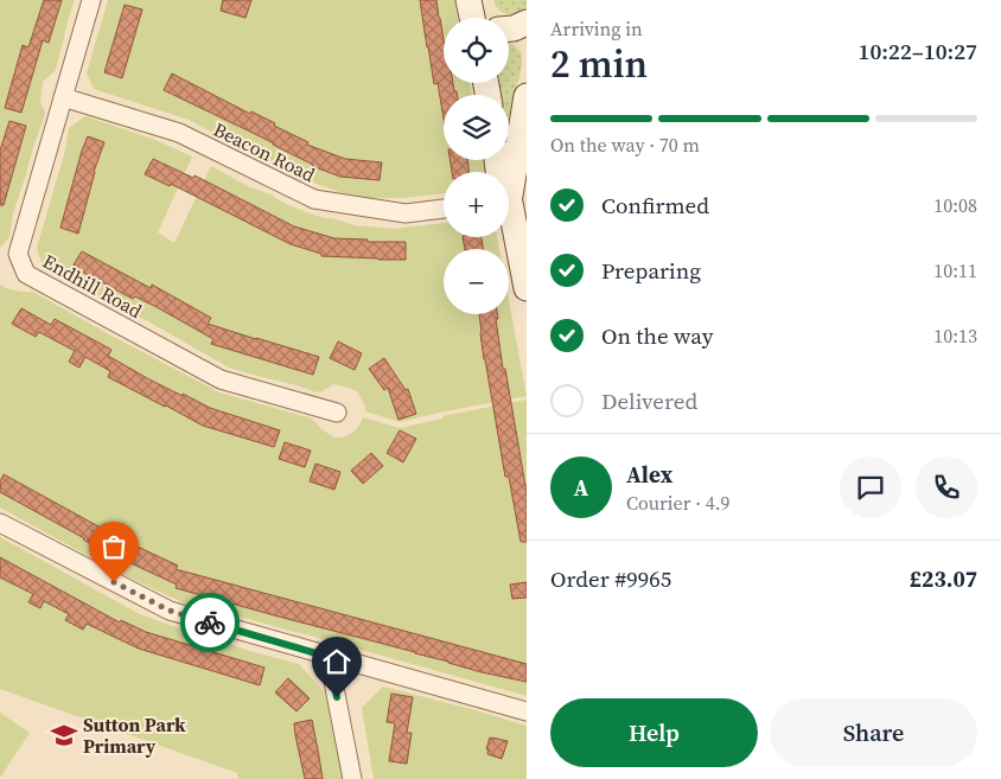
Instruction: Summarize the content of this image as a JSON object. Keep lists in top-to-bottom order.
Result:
{
  "streets": {
    "street": ["Beacon Road", "Endhill Road"]
  },
  "crossings": [
    ["Beacon Road", "Endhill Road"]
  ],
  "places": {
    "school or university": ["Sutton Park Primary"]
  },
  "page": {
    "heading": ["2 min", "Arriving in", "10:22–10:27"],
    "panel": [
      "Alex",
      "Courier · 4.9",
      "Order #9965",
      "£23.07"
    ],
    "map_buttons": ["+", "−"],
    "bar": "On the way · 70 m",
    "list": [
      ["Confirmed", "10:08"],
      ["Preparing", "10:11"],
      ["On the way", "10:13"],
      "Delivered"
    ],
    "round": "A",
    "buttons": ["Help", "Share"]
  }
}
